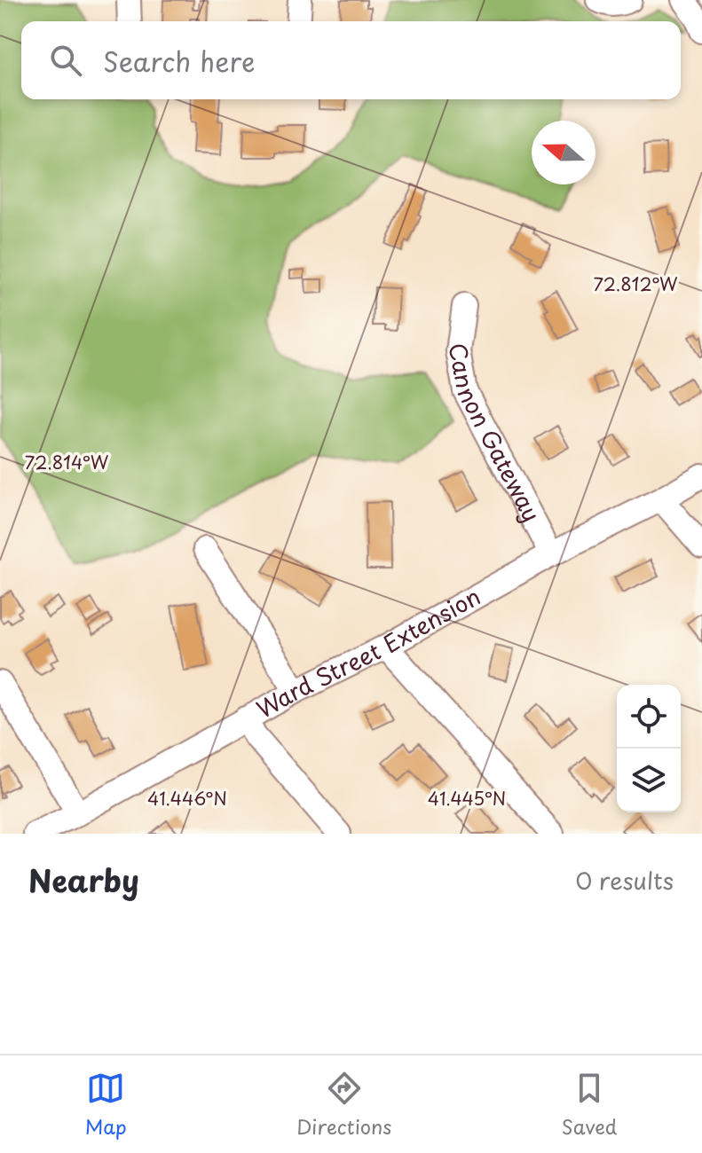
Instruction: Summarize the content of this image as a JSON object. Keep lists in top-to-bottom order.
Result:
{
  "streets": {
    "street": ["Cannon Gateway", "Ward Street Extension"]
  },
  "crossings": [
    ["Cannon Gateway", "Ward Street Extension"]
  ],
  "north": "left",
  "page": {
    "search": "Search here",
    "heading": ["Nearby", "0 results"],
    "nav": ["Map", "Directions", "Saved"]
  },
  "coordinates": [
    "72.812°W",
    "72.814°W",
    "41.446°N",
    "41.445°N"
  ]
}
